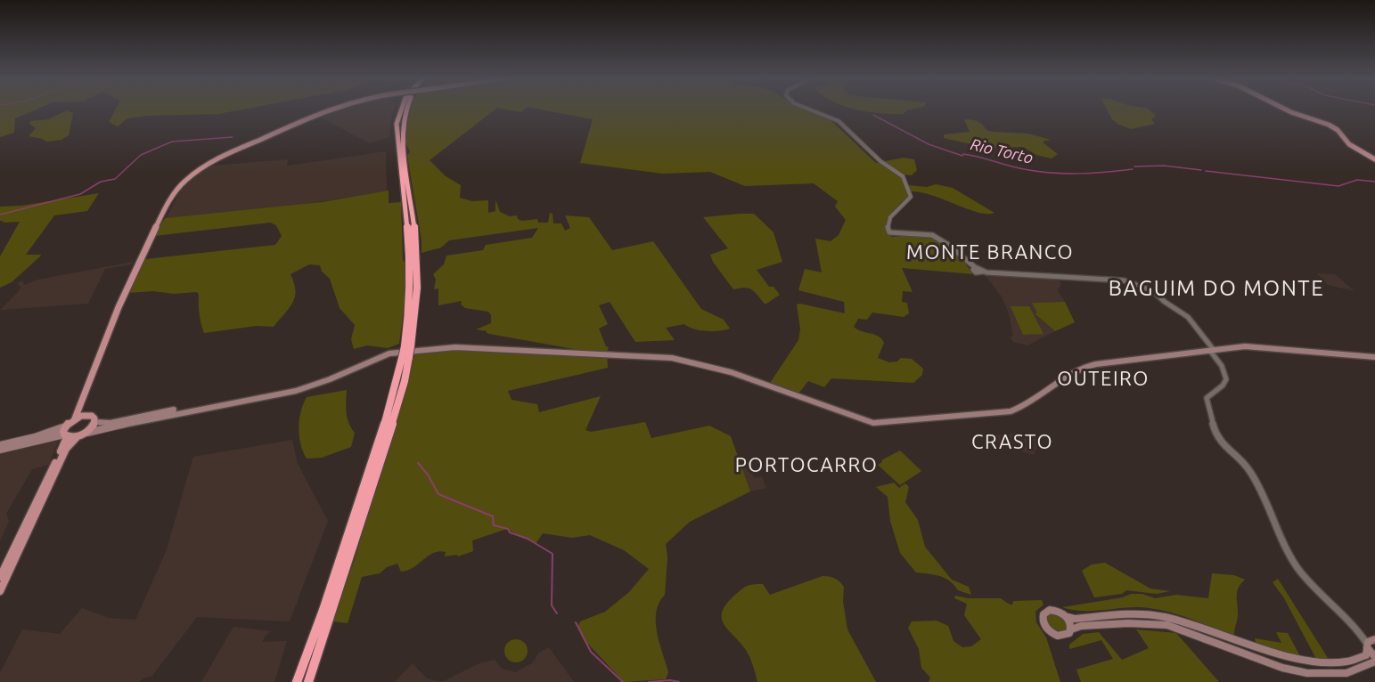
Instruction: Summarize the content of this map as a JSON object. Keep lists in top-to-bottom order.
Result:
{
  "districts": [
    "MONTE BRANCO",
    "BAGUIM DO MONTE",
    "OUTEIRO",
    "CRASTO",
    "PORTOCARRO"
  ],
  "water": ["Rio Torto"]
}
